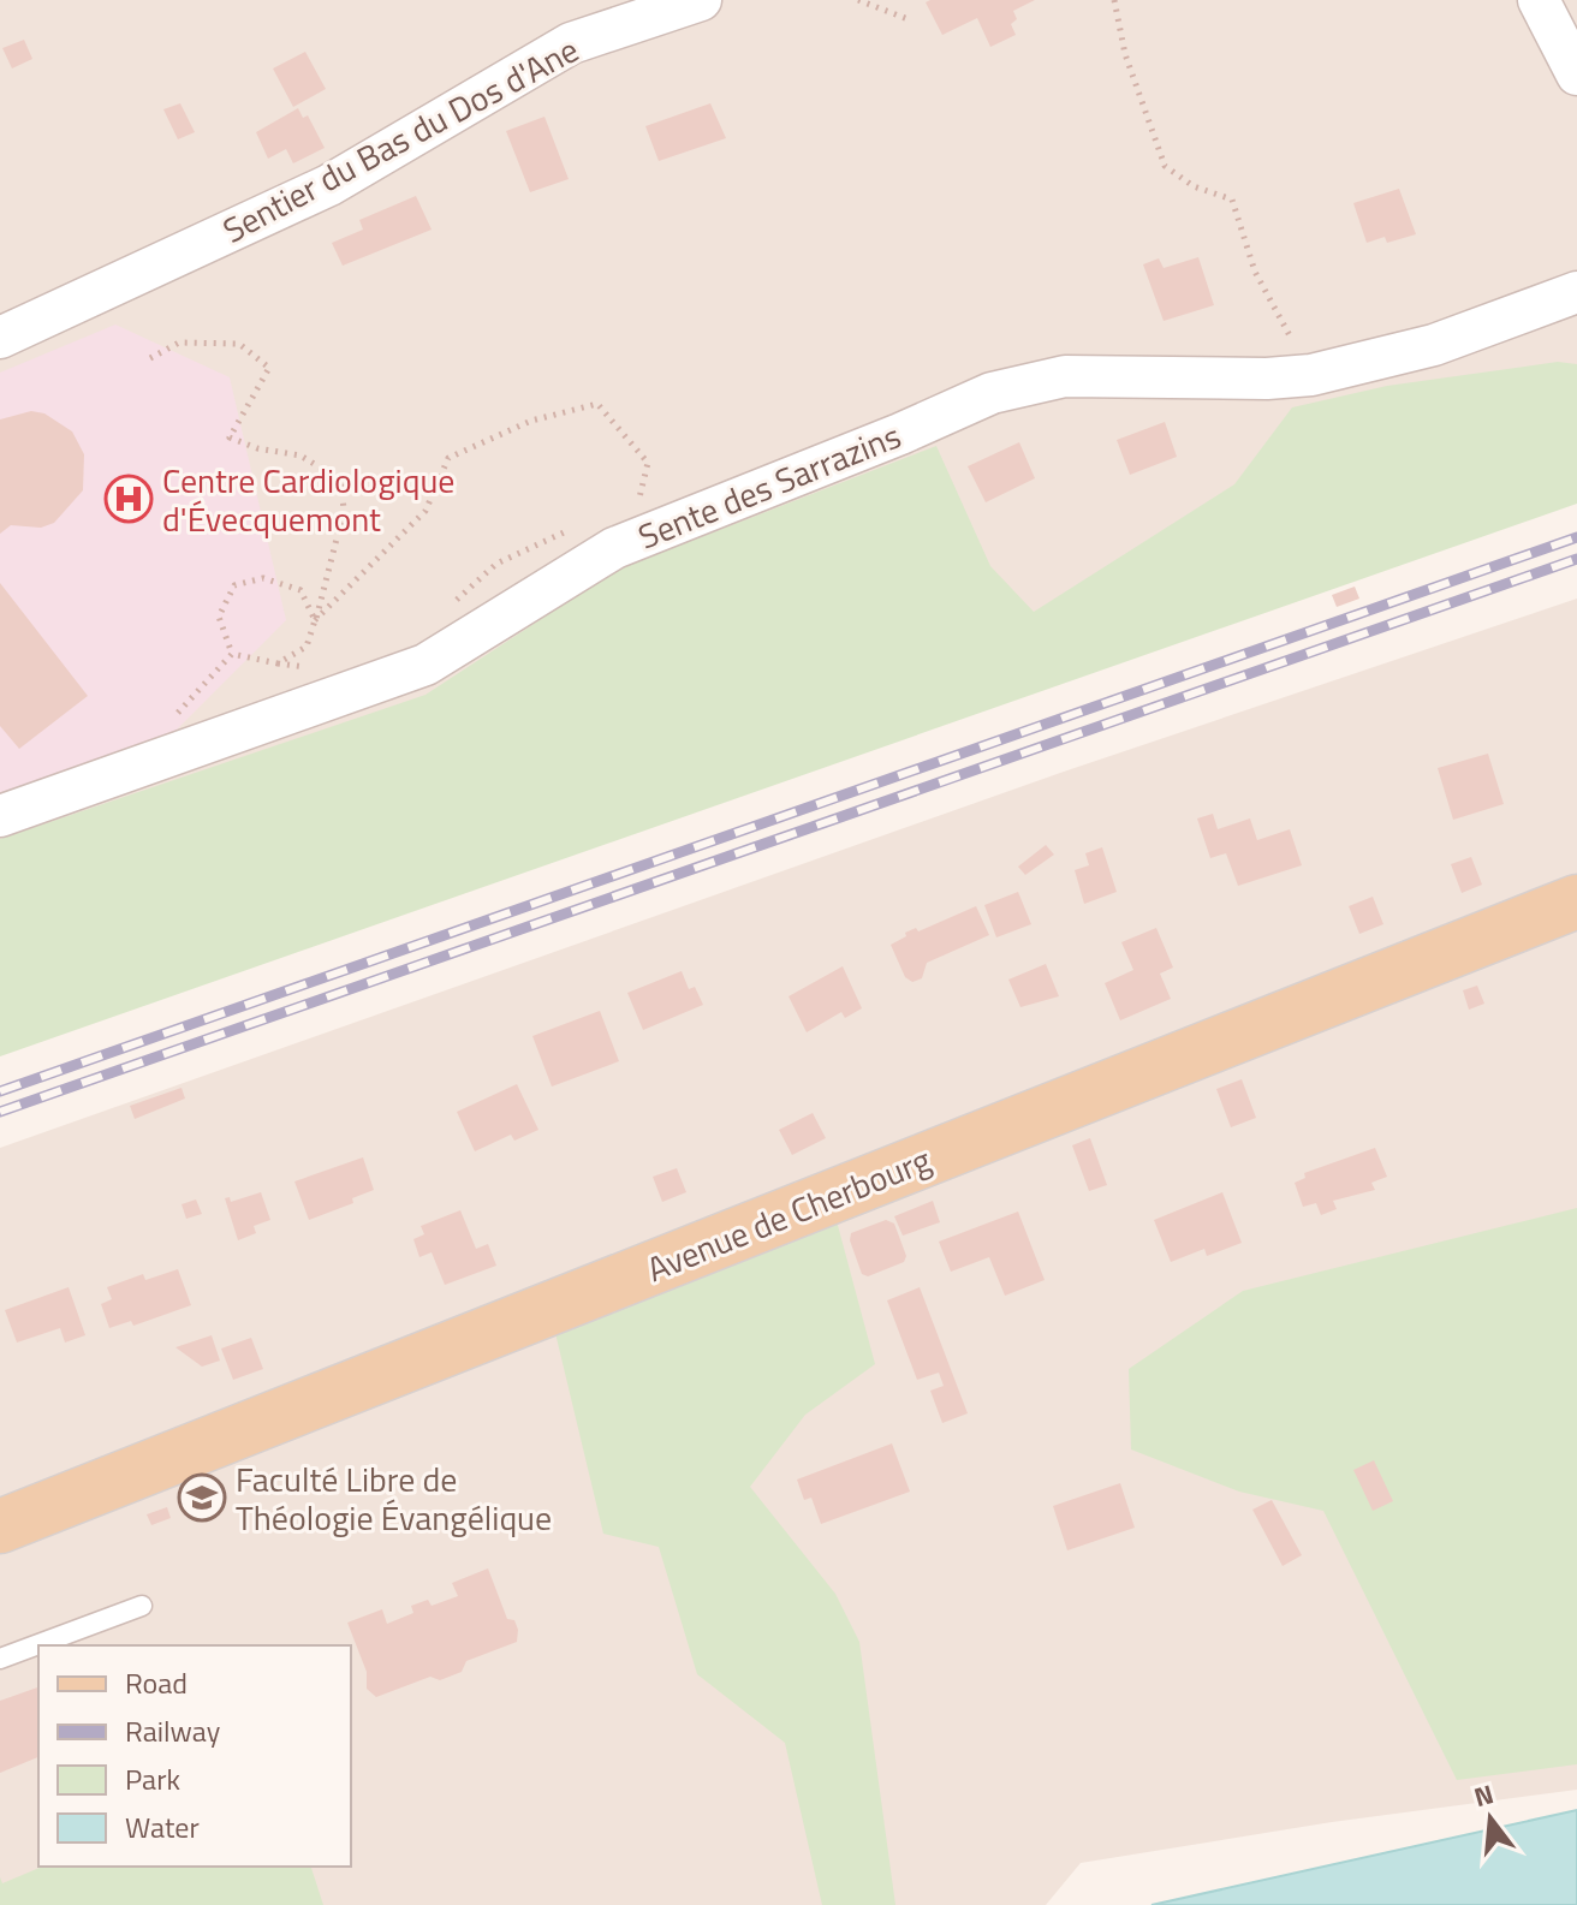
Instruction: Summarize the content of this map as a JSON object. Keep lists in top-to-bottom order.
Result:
{
  "streets": {
    "main road": ["Avenue de Cherbourg"],
    "street": ["Sentier du Bas du Dos d'Ane", "Sente des Sarrazins"]
  },
  "places": {
    "hospital": ["Centre Cardiologique d'Évecquemont"],
    "school or university": ["Faculté Libre de Théologie Évangélique"]
  },
  "legend": [
    "Road",
    "Railway",
    "Park",
    "Water"
  ],
  "north": "top"
}
